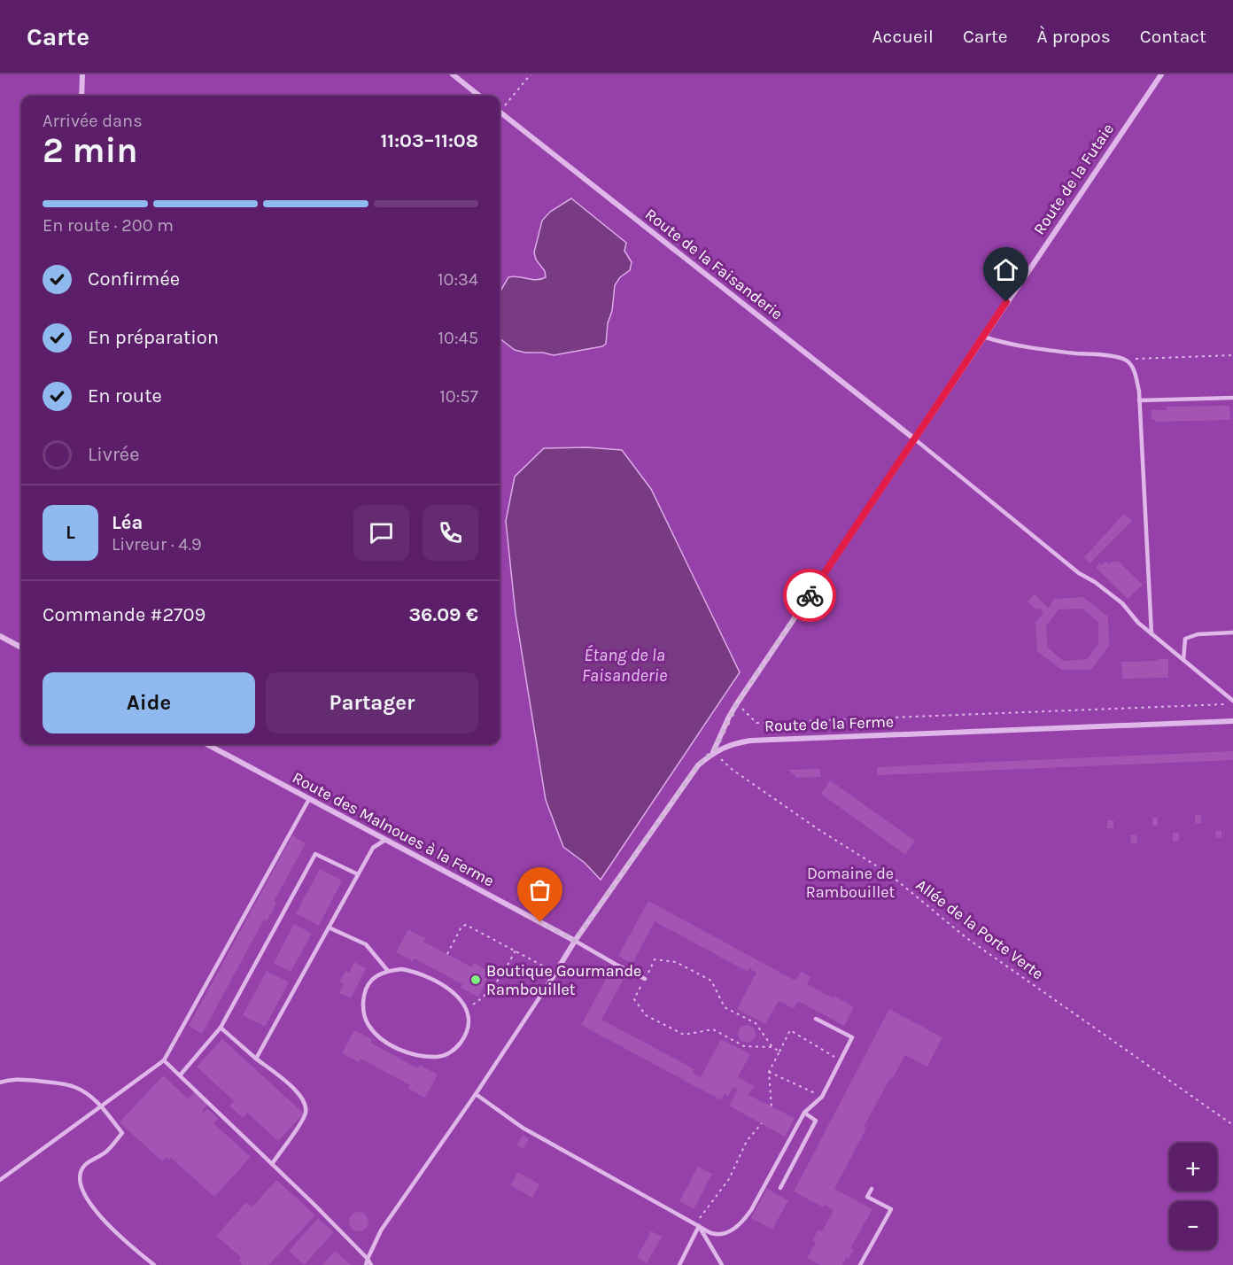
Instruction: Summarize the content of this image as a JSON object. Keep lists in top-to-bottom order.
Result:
{
  "streets": {
    "street": [
      "Route de la Futaie",
      "Route de la Faisanderie",
      "Route de la Ferme",
      "Route des Malnoues à la Ferme"
    ],
    "path": ["Allée de la Porte Verte"]
  },
  "crossings": [
    ["Route de la Futaie", "Route de la Faisanderie"],
    ["Route de la Futaie", "Route de la Ferme"],
    ["Route de la Futaie", "Allée de la Porte Verte"],
    ["Route de la Ferme", "Route des Malnoues à la Ferme"],
    ["Route de la Ferme", "Allée de la Porte Verte"]
  ],
  "water": ["Étang de la Faisanderie"],
  "parks": ["Domaine de Rambouillet"],
  "places": ["Boutique Gourmande Rambouillet"],
  "page": {
    "header": "Carte",
    "nav": [
      "Accueil",
      "Carte",
      "À propos",
      "Contact"
    ],
    "heading": ["2 min", "Arrivée dans", "11:03–11:08"],
    "panel": [
      "Léa",
      "Livreur · 4.9",
      "Commande #2709",
      "36.09 €"
    ],
    "bar": "En route · 200 m",
    "list": [
      ["Confirmée", "10:34"],
      ["En préparation", "10:45"],
      ["En route", "10:57"],
      "Livrée"
    ],
    "round": "L",
    "buttons": ["Aide", "Partager"],
    "map_buttons": ["+", "−"]
  }
}
